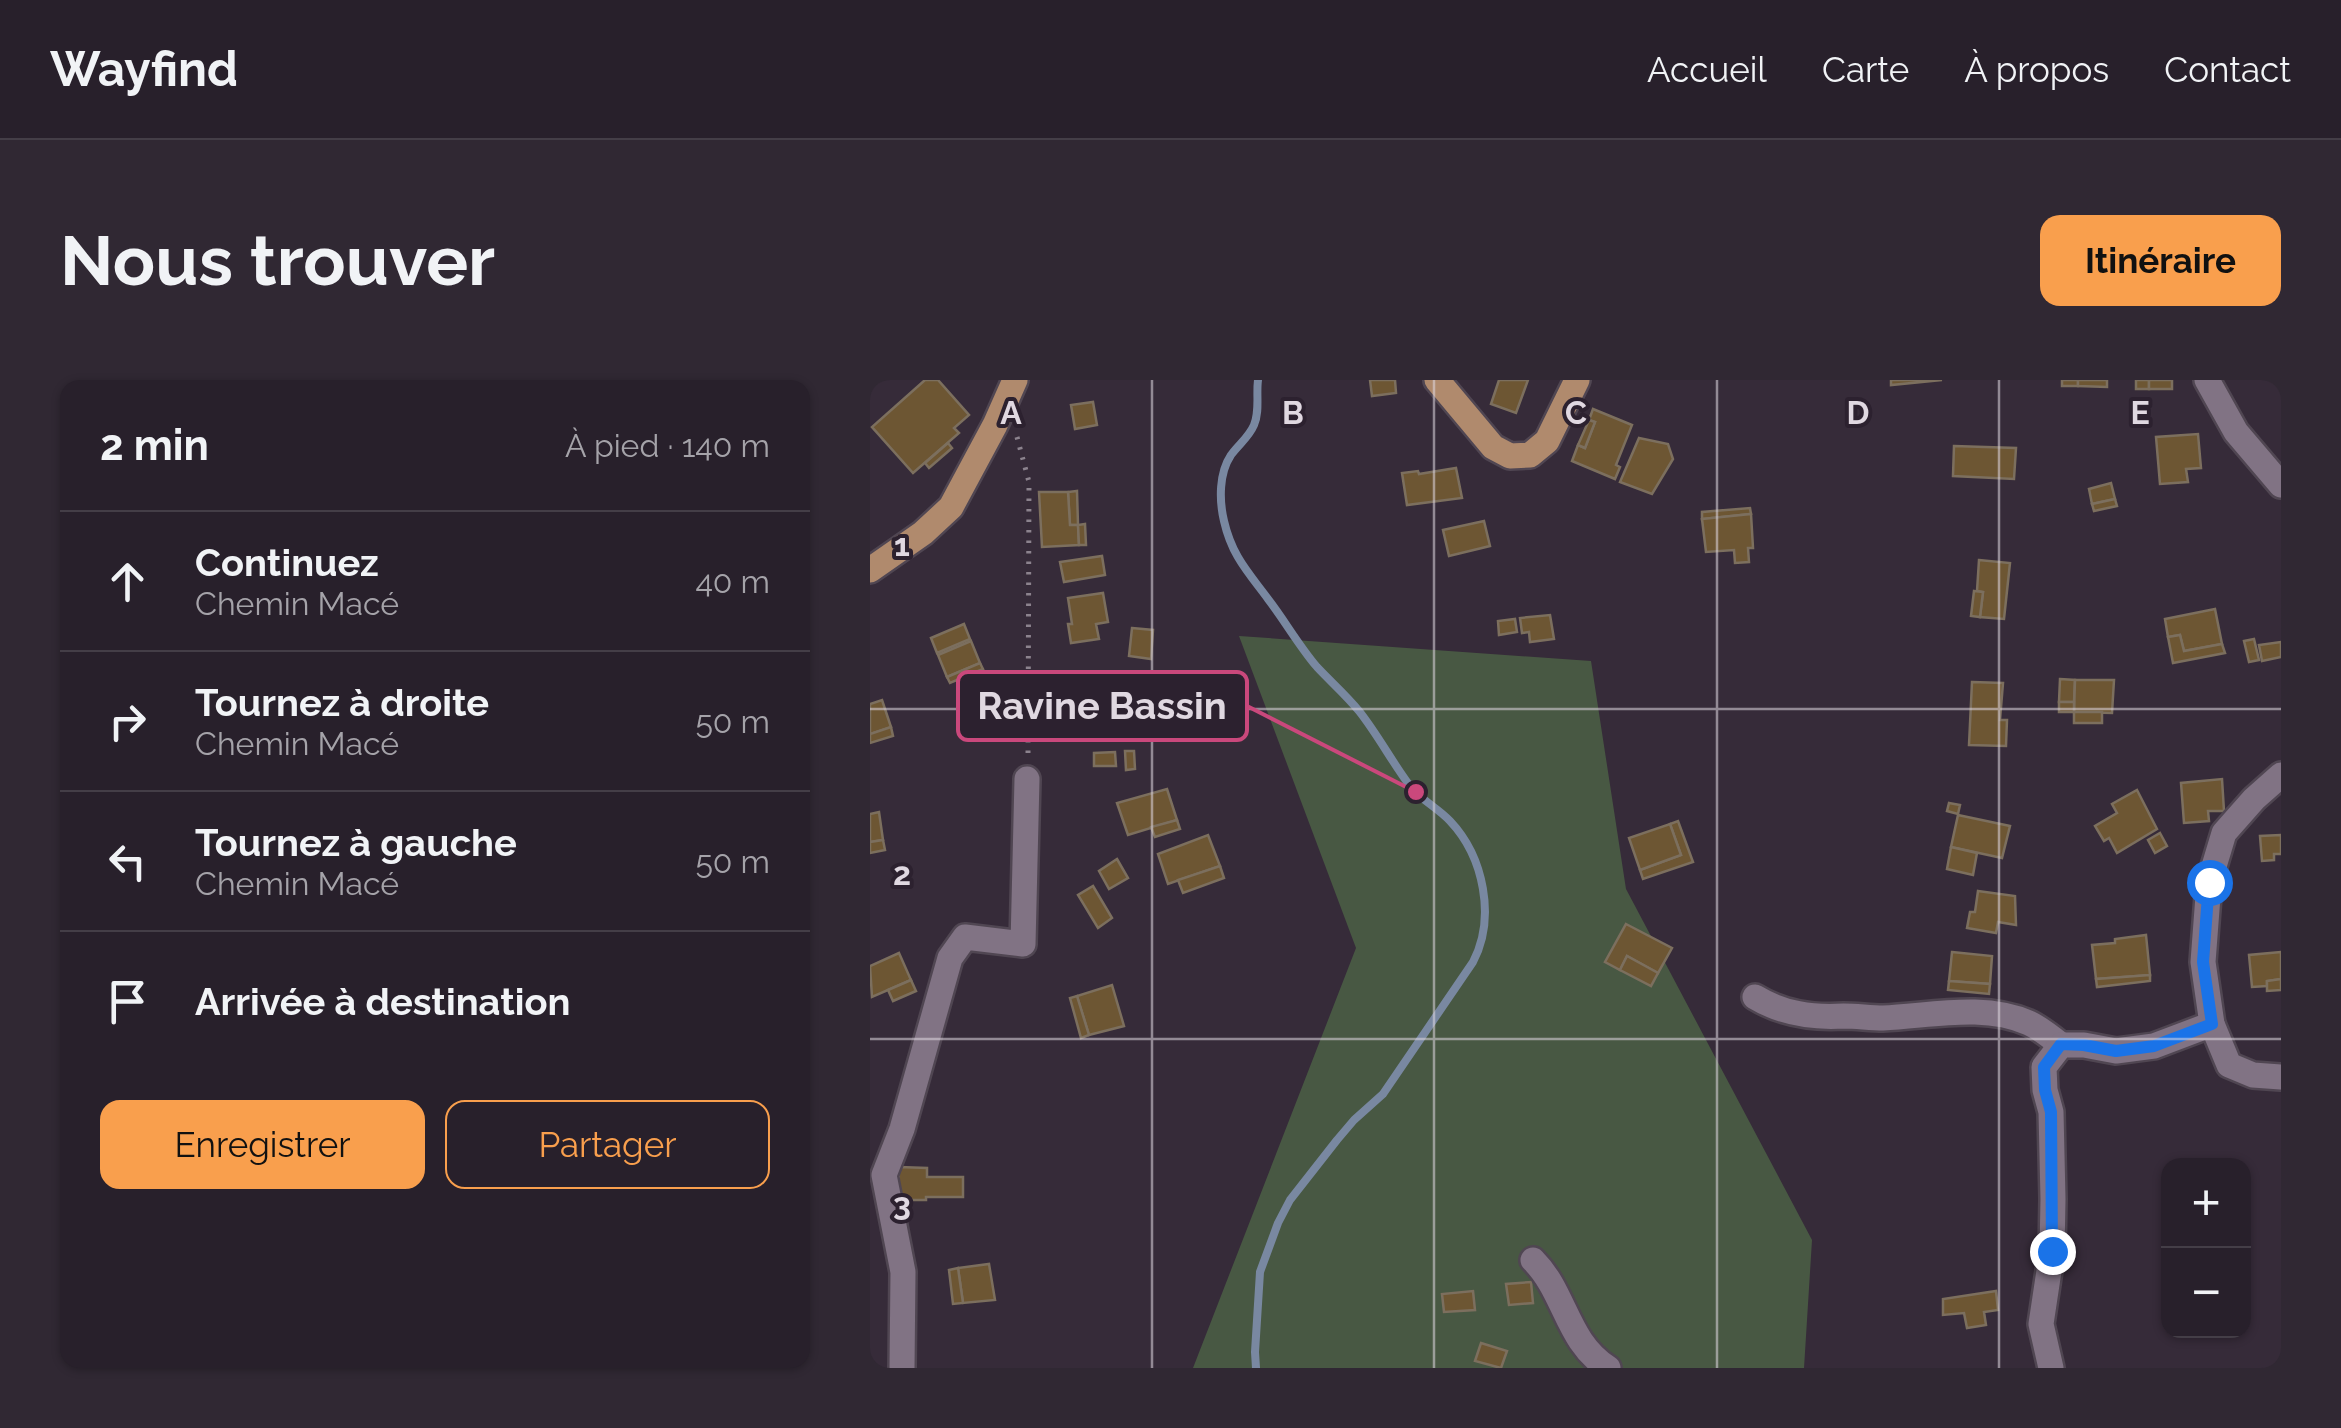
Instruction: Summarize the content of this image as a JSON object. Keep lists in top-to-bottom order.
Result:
{
  "places": ["Ravine Bassin"],
  "page": {
    "header": "Wayfind",
    "nav": [
      "Accueil",
      "Carte",
      "À propos",
      "Contact"
    ],
    "buttons": [
      "Itinéraire",
      ["Enregistrer", "Partager"]
    ],
    "title": "Nous trouver",
    "heading": ["2 min", "À pied · 140 m"],
    "list": [
      ["Continuez", "Chemin Macé", "40 m"],
      ["Tournez à droite", "Chemin Macé", "50 m"],
      ["Tournez à gauche", "Chemin Macé", "50 m"],
      "Arrivée à destination"
    ],
    "map_buttons": ["+", "−"]
  },
  "grid": {
    "columns": [
      "A",
      "B",
      "C",
      "D",
      "E"
    ],
    "rows": ["1", "2", "3"]
  }
}
